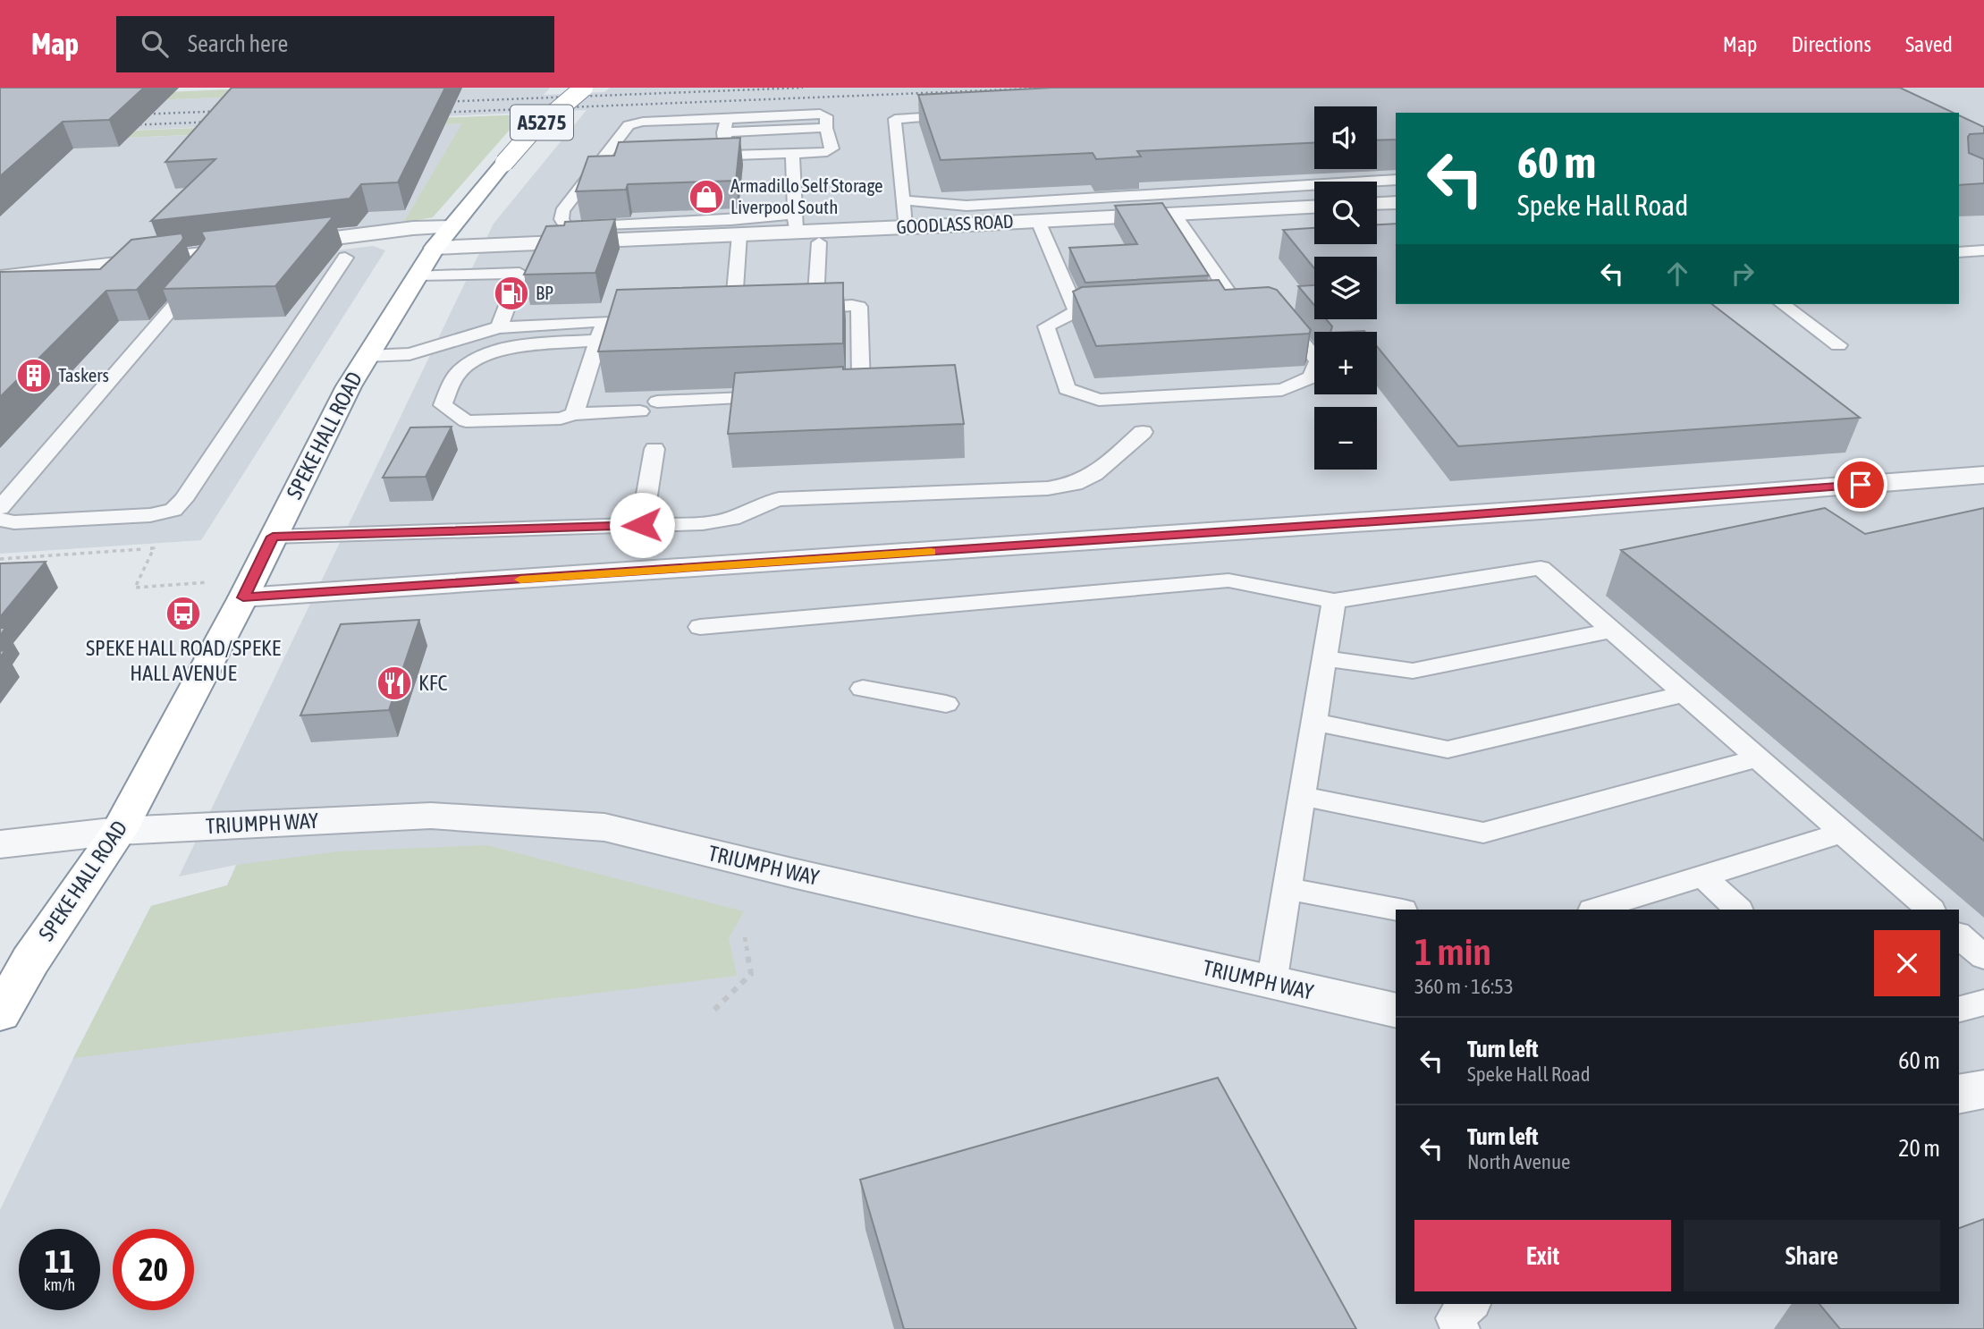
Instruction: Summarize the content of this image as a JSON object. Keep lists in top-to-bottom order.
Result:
{
  "streets": {
    "highway": ["A5275", "SPEKE HALL ROAD"],
    "street": ["GOODLASS ROAD", "TRIUMPH WAY"]
  },
  "crossings": [
    ["GOODLASS ROAD", "SPEKE HALL ROAD"],
    ["SPEKE HALL ROAD", "TRIUMPH WAY"]
  ],
  "places": {
    "shop": ["Armadillo Self Storage Liverpool South"],
    "fuel station": ["BP"],
    "building": ["Taskers"],
    "bus stop": ["SPEKE HALL ROAD/SPEKE HALL AVENUE"],
    "restaurant": ["KFC"]
  },
  "page": {
    "header": "Map",
    "search": "Search here",
    "nav": ["Map", "Directions", "Saved"],
    "map_buttons": ["+", "−"],
    "turn": ["60 m", "Speke Hall Road"],
    "heading": ["1 min", "360 m · 16:53"],
    "list": [
      {
        "name": "Turn left",
        "note": "Speke Hall Road",
        "value": "60 m"
      },
      {
        "name": "Turn left",
        "note": "North Avenue",
        "value": "20 m"
      }
    ],
    "buttons": ["Exit", "Share"],
    "speed": "11 km/h",
    "limit": "20"
  }
}
